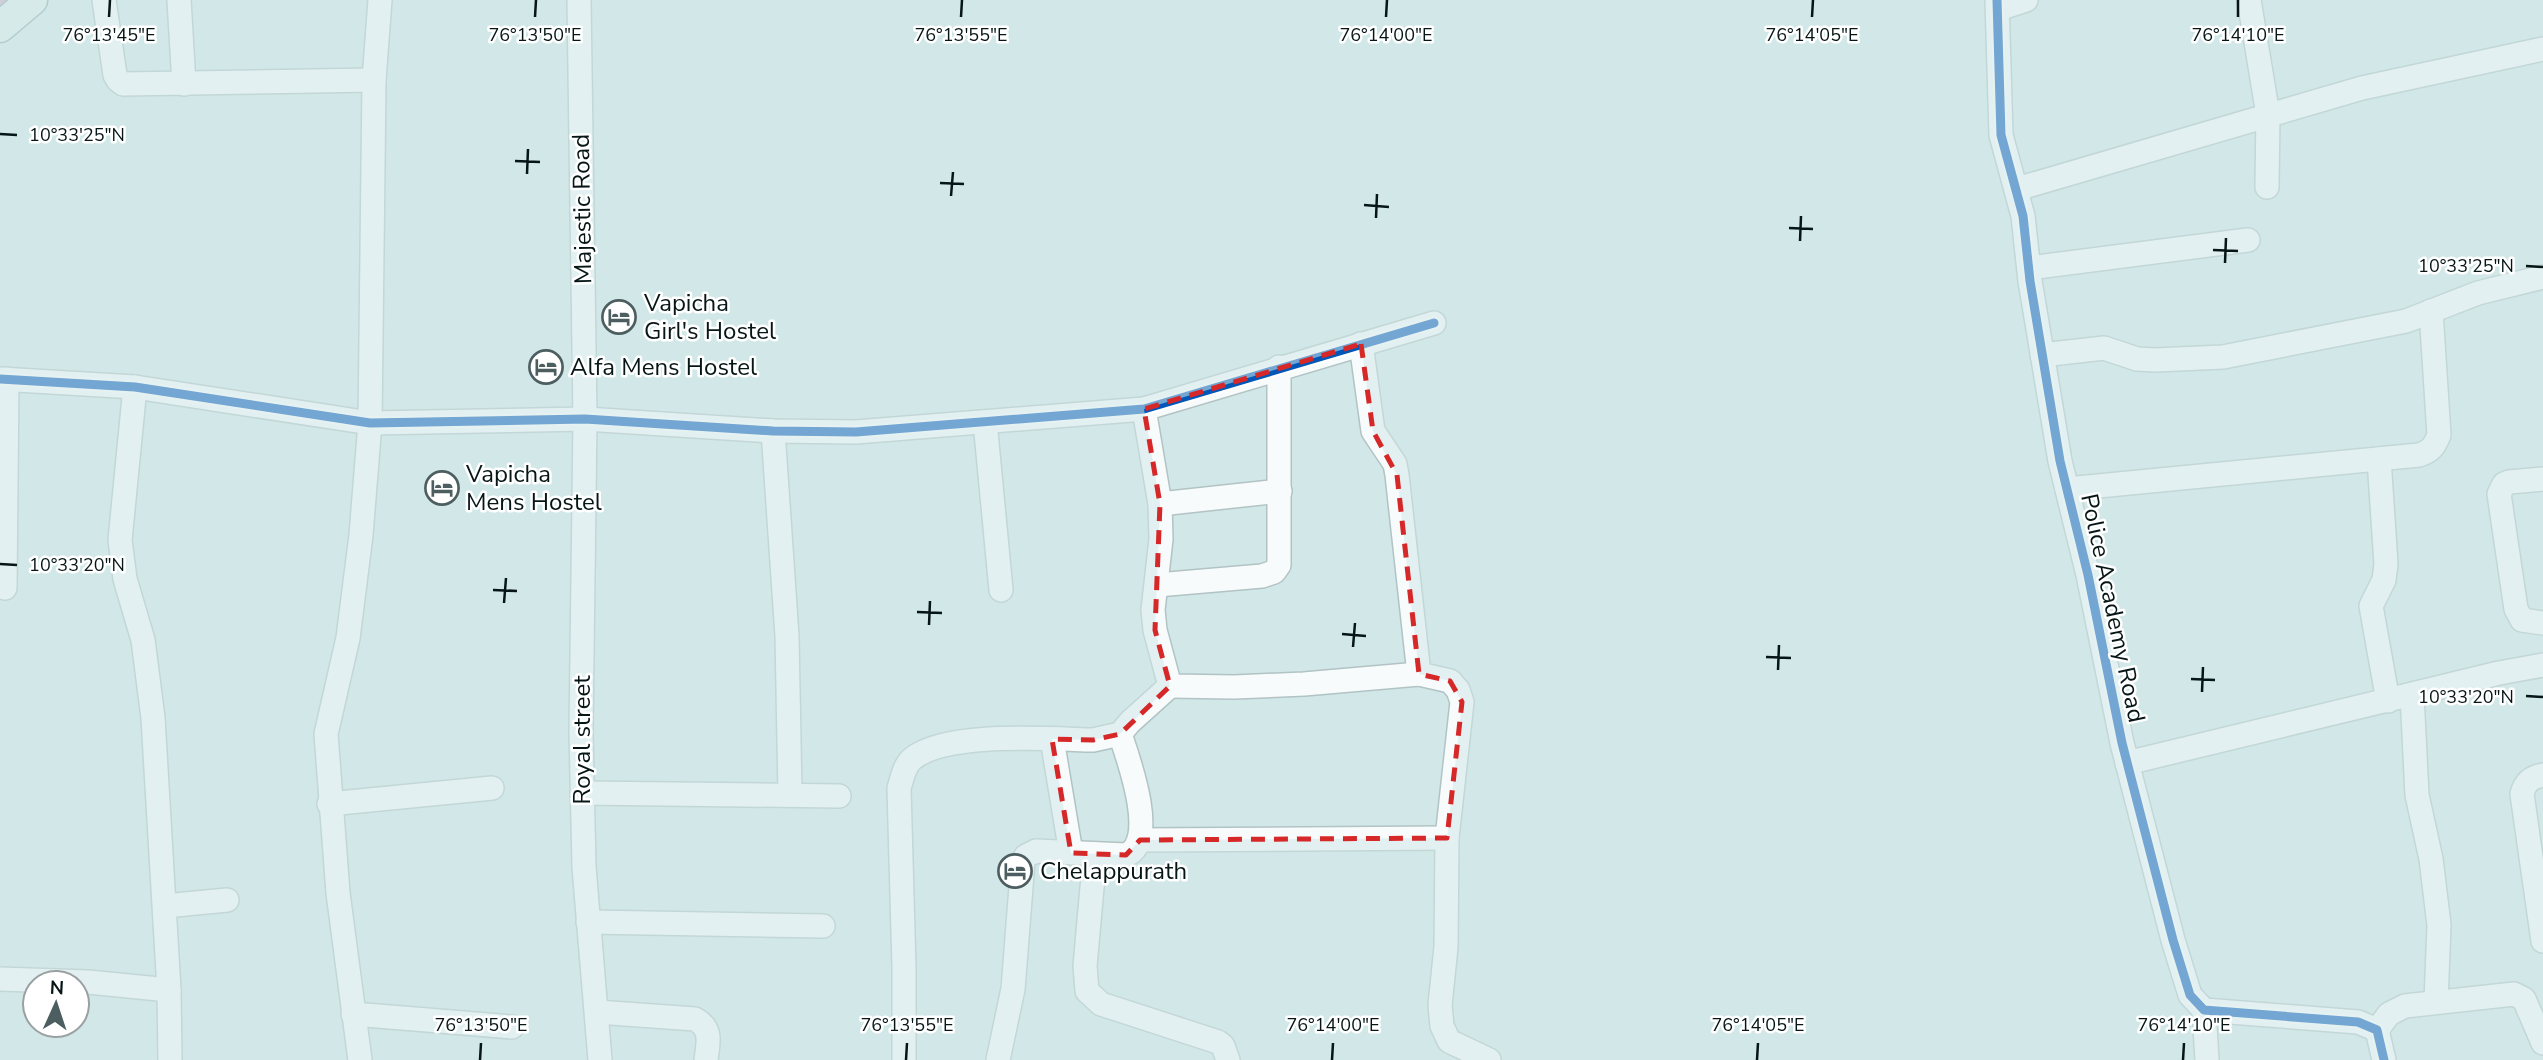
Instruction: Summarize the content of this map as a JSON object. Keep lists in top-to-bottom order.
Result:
{
  "streets": {
    "street": ["Majestic Road", "Police Academy Road", "Royal street"]
  },
  "crossings": [
    ["Majestic Road", "Royal street"]
  ],
  "places": {
    "hotel": [
      "Vapicha Girl's Hostel",
      "Alfa Mens Hostel",
      "Vapicha Mens Hostel",
      "Chelappurath"
    ]
  },
  "north": "top",
  "coordinates": [
    "76°13'45\"E",
    "76°13'50\"E",
    "76°13'55\"E",
    "76°14'00\"E",
    "76°14'05\"E",
    "76°14'10\"E",
    "10°33'25\"N",
    "10°33'20\"N"
  ]
}
